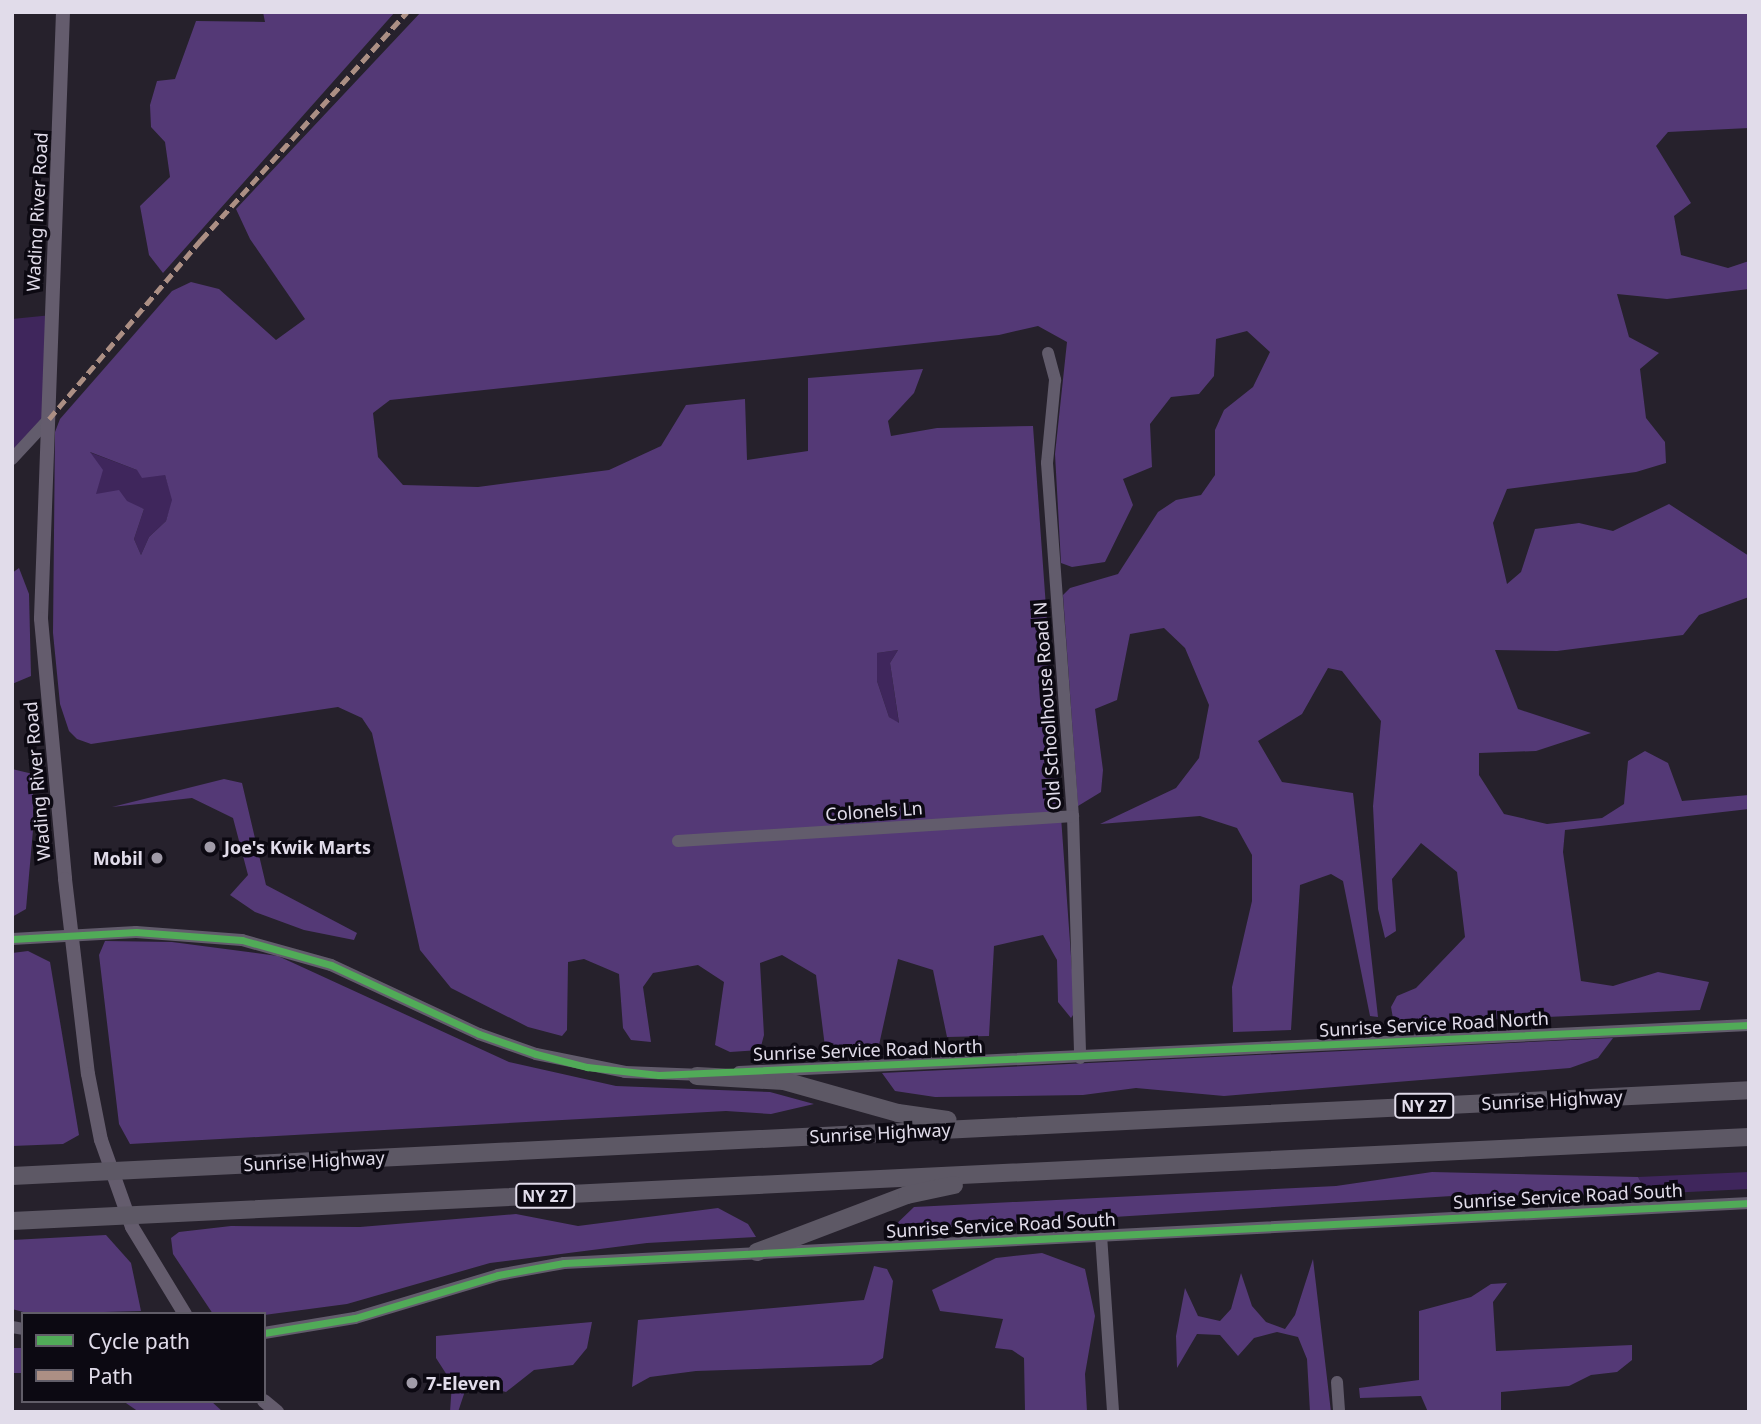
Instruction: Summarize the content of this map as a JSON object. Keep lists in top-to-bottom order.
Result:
{
  "streets": {
    "highway": ["Sunrise Highway", "NY 27"],
    "main road": ["Wading River Road"],
    "street": [
      "Old Schoolhouse Road N",
      "Colonels Ln",
      "Sunrise Service Road North",
      "Sunrise Service Road South"
    ]
  },
  "crossings": [
    ["Wading River Road", "Sunrise Service Road North"],
    ["Old Schoolhouse Road N", "Colonels Ln"],
    ["Old Schoolhouse Road N", "Sunrise Service Road North"]
  ],
  "places": ["Joe's Kwik Marts", "Mobil", "7-Eleven"],
  "legend": ["Cycle path", "Path"]
}
